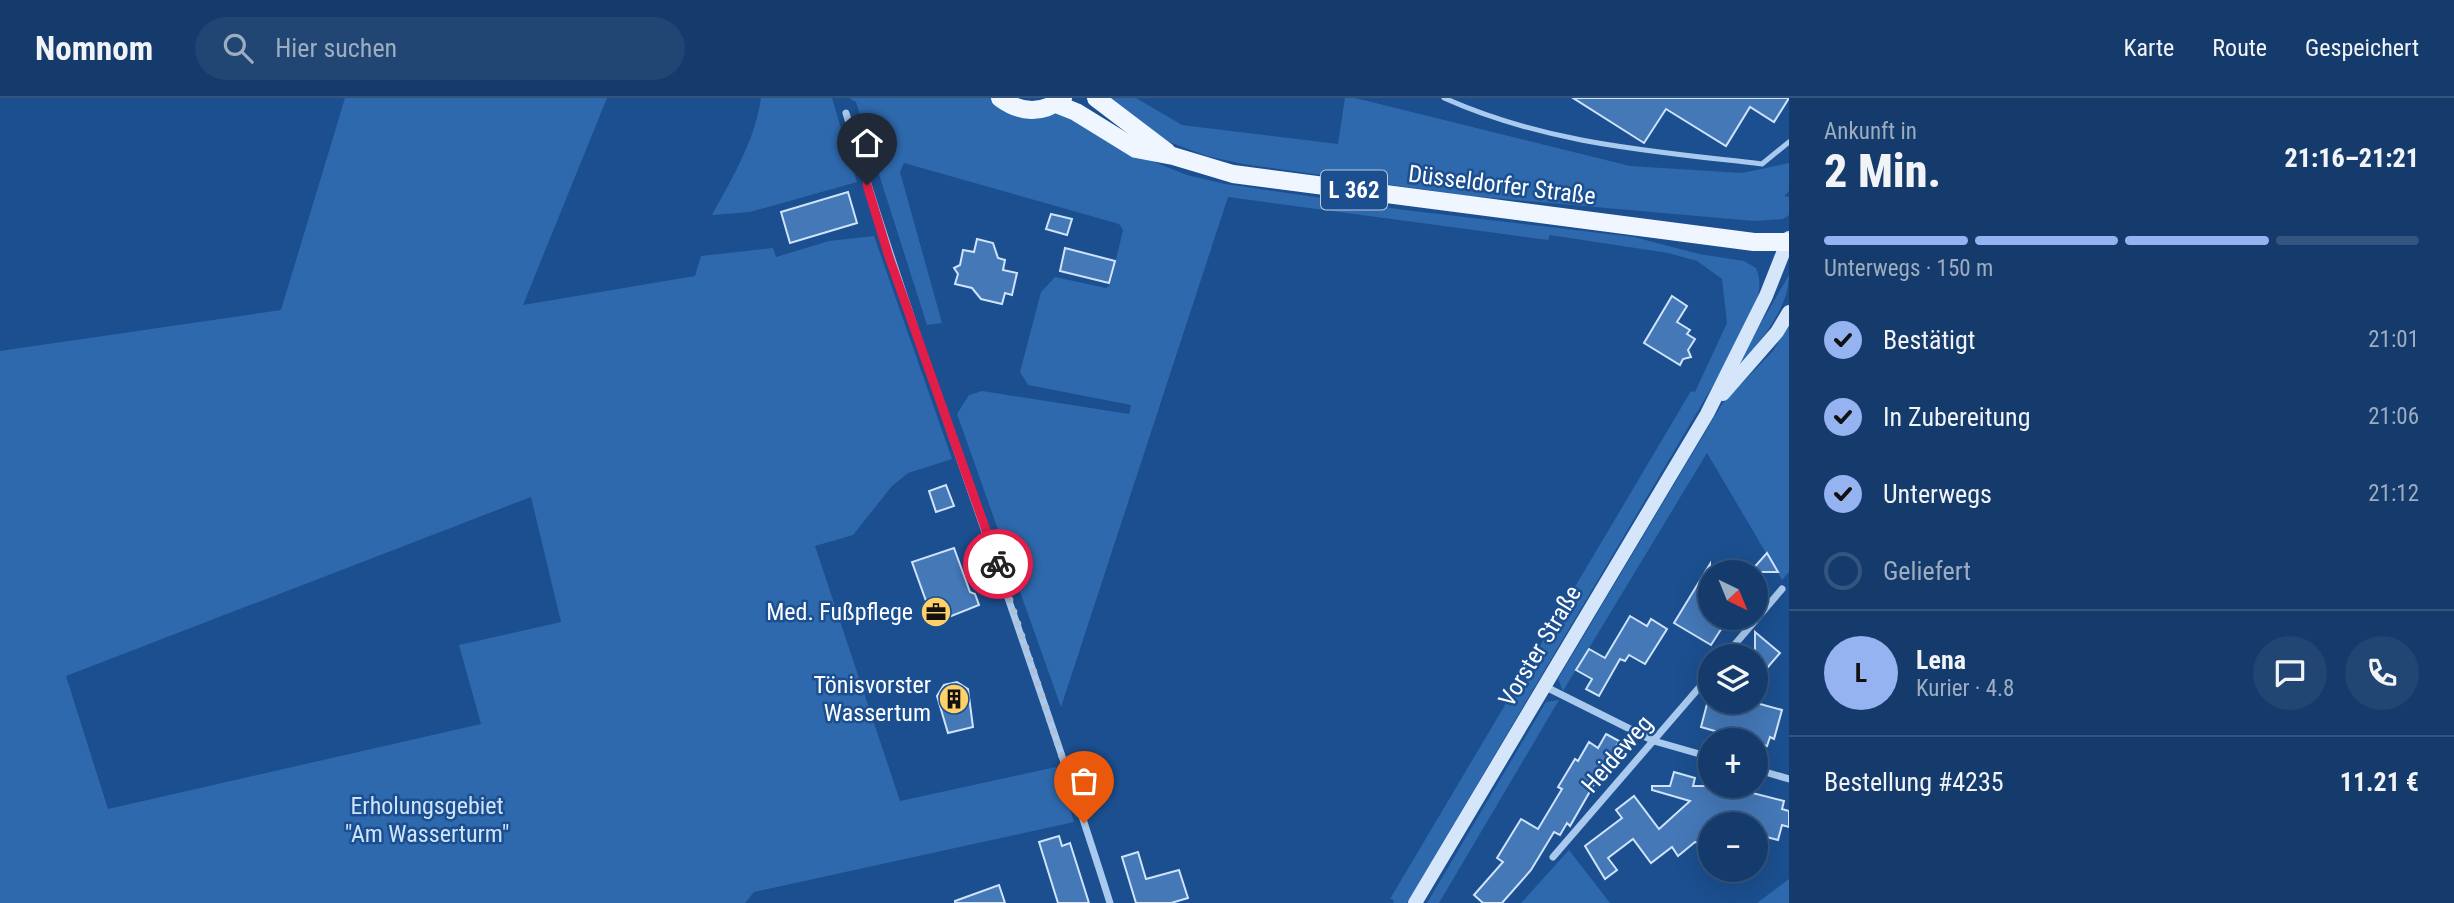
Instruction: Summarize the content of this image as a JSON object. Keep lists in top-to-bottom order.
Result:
{
  "streets": {
    "main road": ["Düsseldorfer Straße", "L 362"],
    "street": ["Vorster Straße", "Heideweg"]
  },
  "crossings": [
    ["Düsseldorfer Straße", "Vorster Straße"]
  ],
  "parks": ["Erholungsgebiet \"Am Wasserturm\""],
  "places": {
    "office": ["Med. Fußpflege"],
    "building": ["Tönisvorster Wassertum"]
  },
  "north": "bottom right",
  "page": {
    "header": "Nomnom",
    "search": "Hier suchen",
    "nav": ["Karte", "Route", "Gespeichert"],
    "heading": ["2 Min.", "Ankunft in", "21:16–21:21"],
    "panel": [
      "Lena",
      "Kurier · 4.8",
      "Bestellung #4235",
      "11.21 €"
    ],
    "bar": "Unterwegs · 150 m",
    "list": [
      ["Bestätigt", "21:01"],
      ["In Zubereitung", "21:06"],
      ["Unterwegs", "21:12"],
      "Geliefert"
    ],
    "map_buttons": ["+", "−"],
    "round": "L"
  }
}
